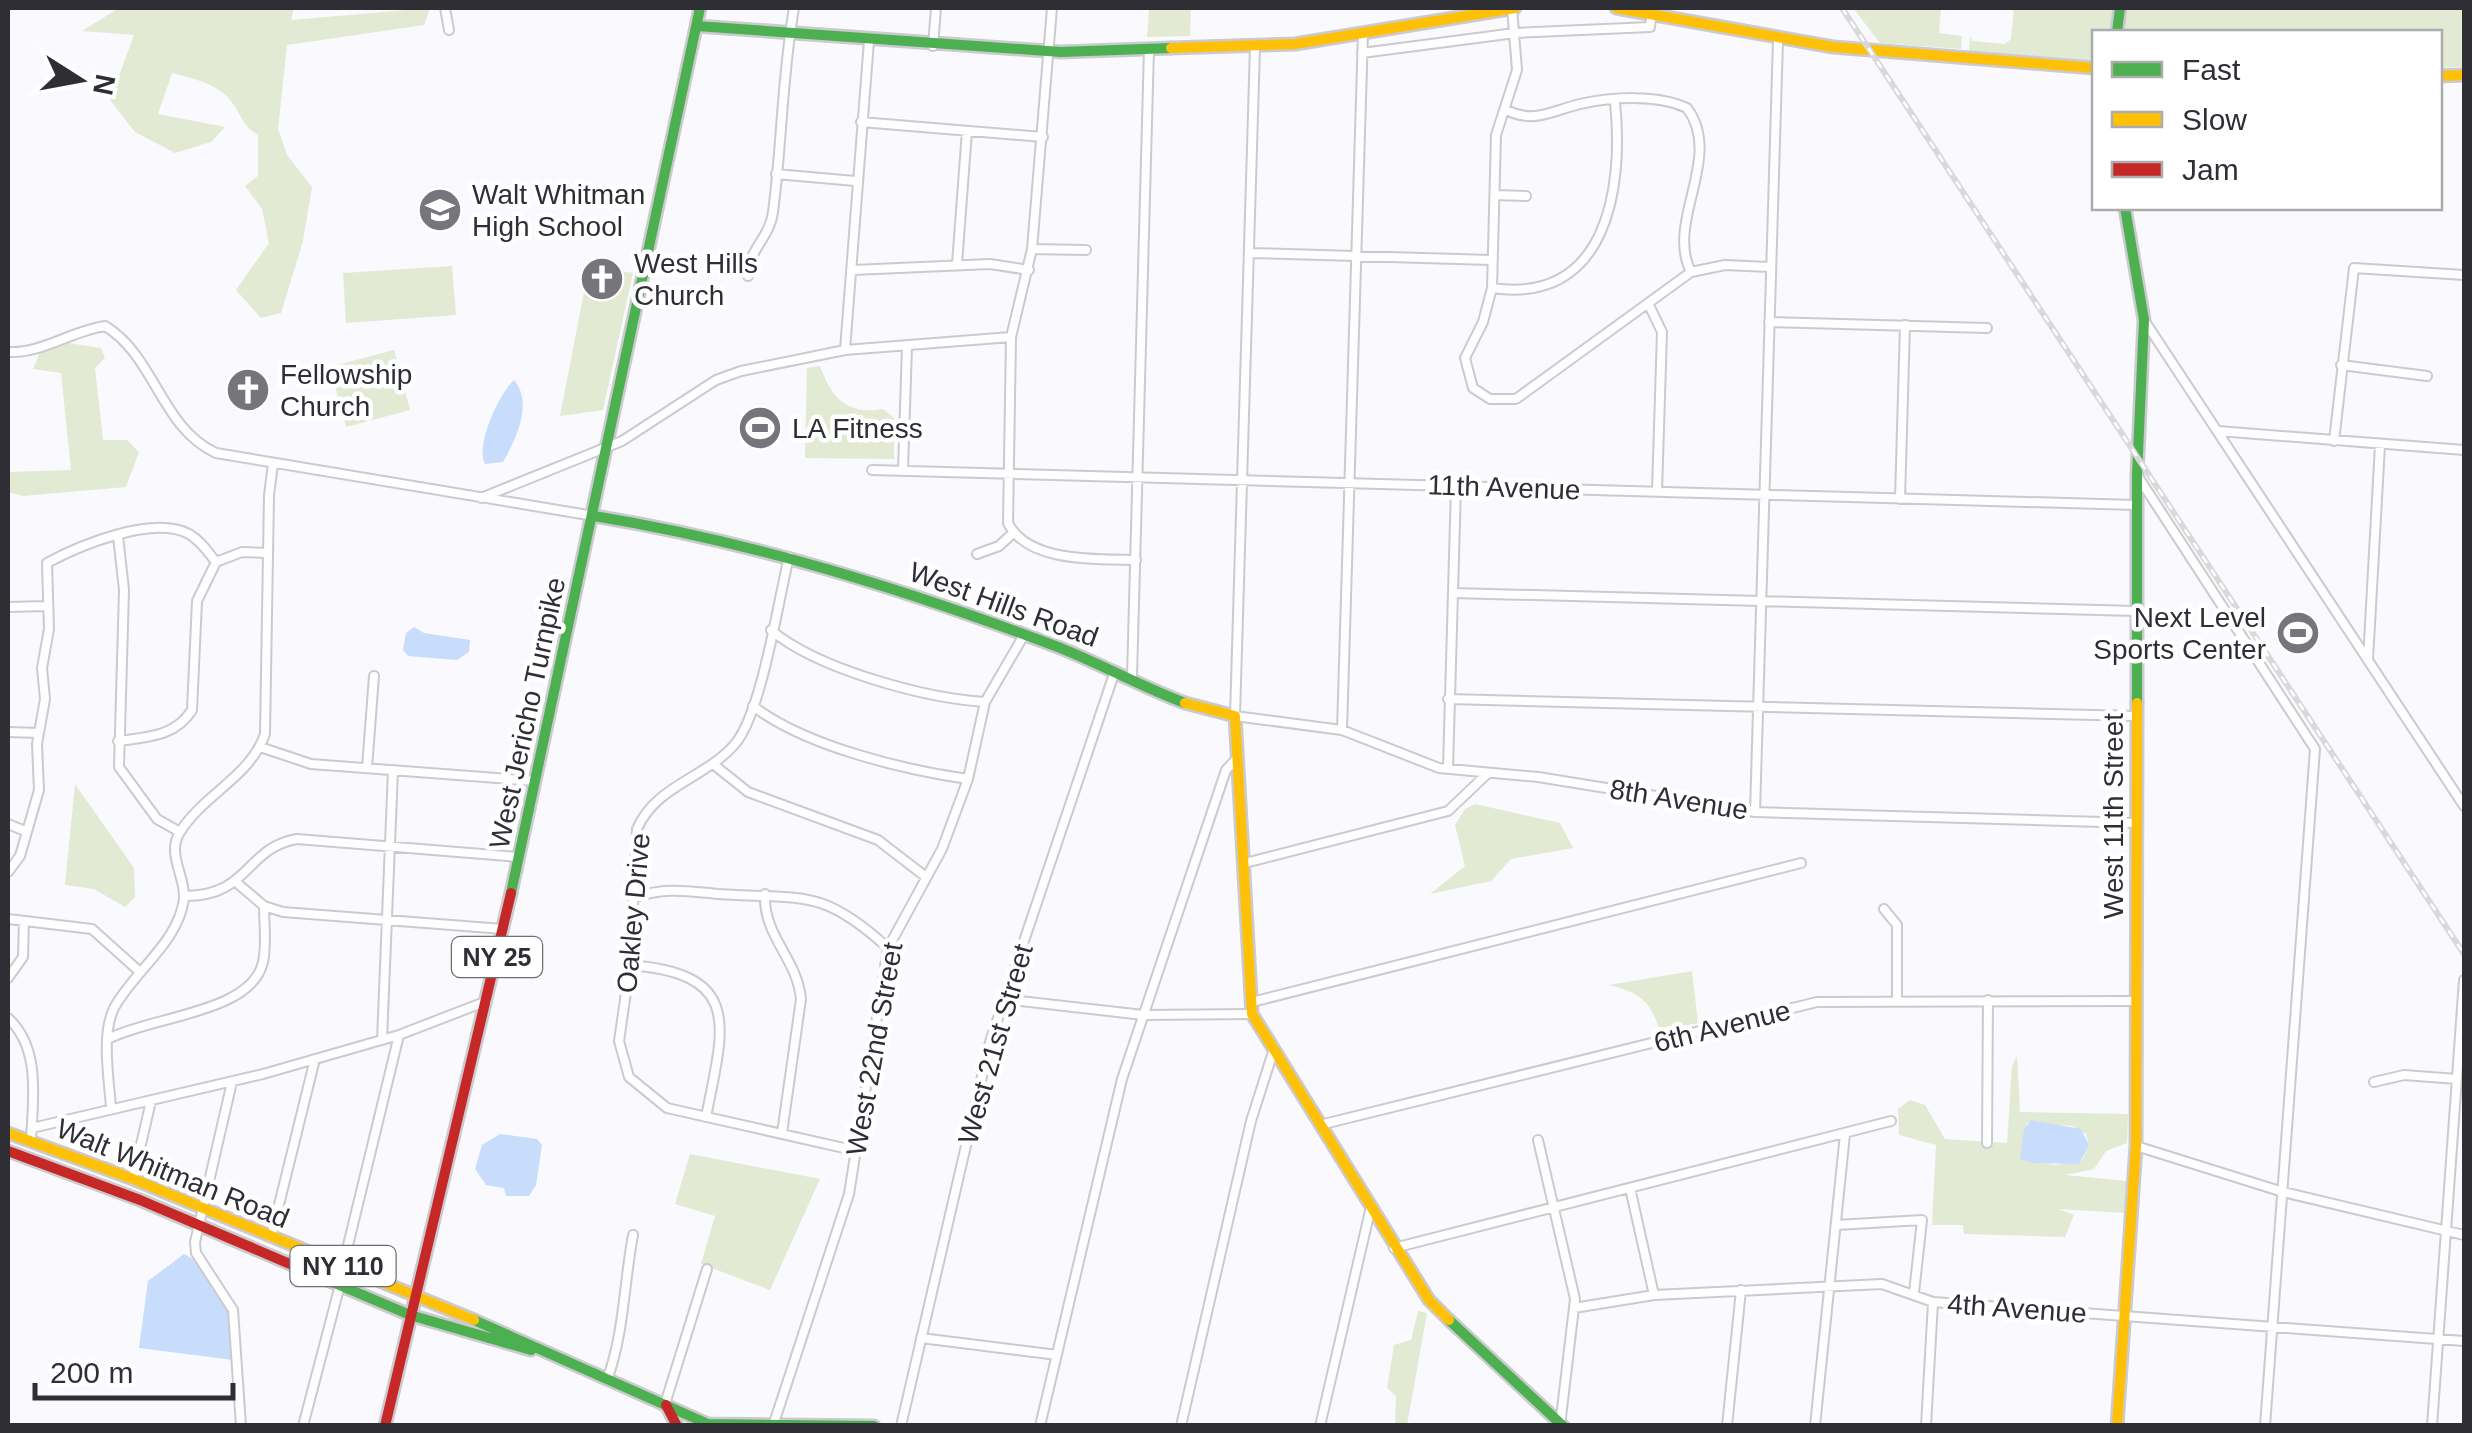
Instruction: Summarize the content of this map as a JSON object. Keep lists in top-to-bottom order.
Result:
{
  "streets": {
    "main road": [
      "West Hills Road",
      "West Jericho Turnpike",
      "West 11th Street",
      "NY 25",
      "Walt Whitman Road",
      "NY 110"
    ],
    "street": [
      "11th Avenue",
      "8th Avenue",
      "Oakley Drive",
      "6th Avenue",
      "West 21st Street",
      "West 22nd Street",
      "4th Avenue"
    ]
  },
  "crossings": [
    ["11th Avenue", "West 11th Street"],
    ["West Hills Road", "West Jericho Turnpike"],
    ["West Hills Road", "8th Avenue"],
    ["West Hills Road", "Oakley Drive"],
    ["West Hills Road", "West 21st Street"],
    ["West Hills Road", "West 22nd Street"],
    ["West Jericho Turnpike", "Walt Whitman Road"],
    ["8th Avenue", "West 11th Street"],
    ["West 11th Street", "6th Avenue"],
    ["West 11th Street", "4th Avenue"],
    ["Oakley Drive", "West 22nd Street"],
    ["West 22nd Street", "NY 110"],
    ["Walt Whitman Road", "NY 110"]
  ],
  "places": {
    "school or university": ["Walt Whitman High School"],
    "church": ["West Hills Church", "Fellowship Church"],
    "sports": ["LA Fitness", "Next Level Sports Center"]
  },
  "legend": ["Fast", "Slow", "Jam"],
  "scale_bar": "200 m",
  "north": "right"
}
